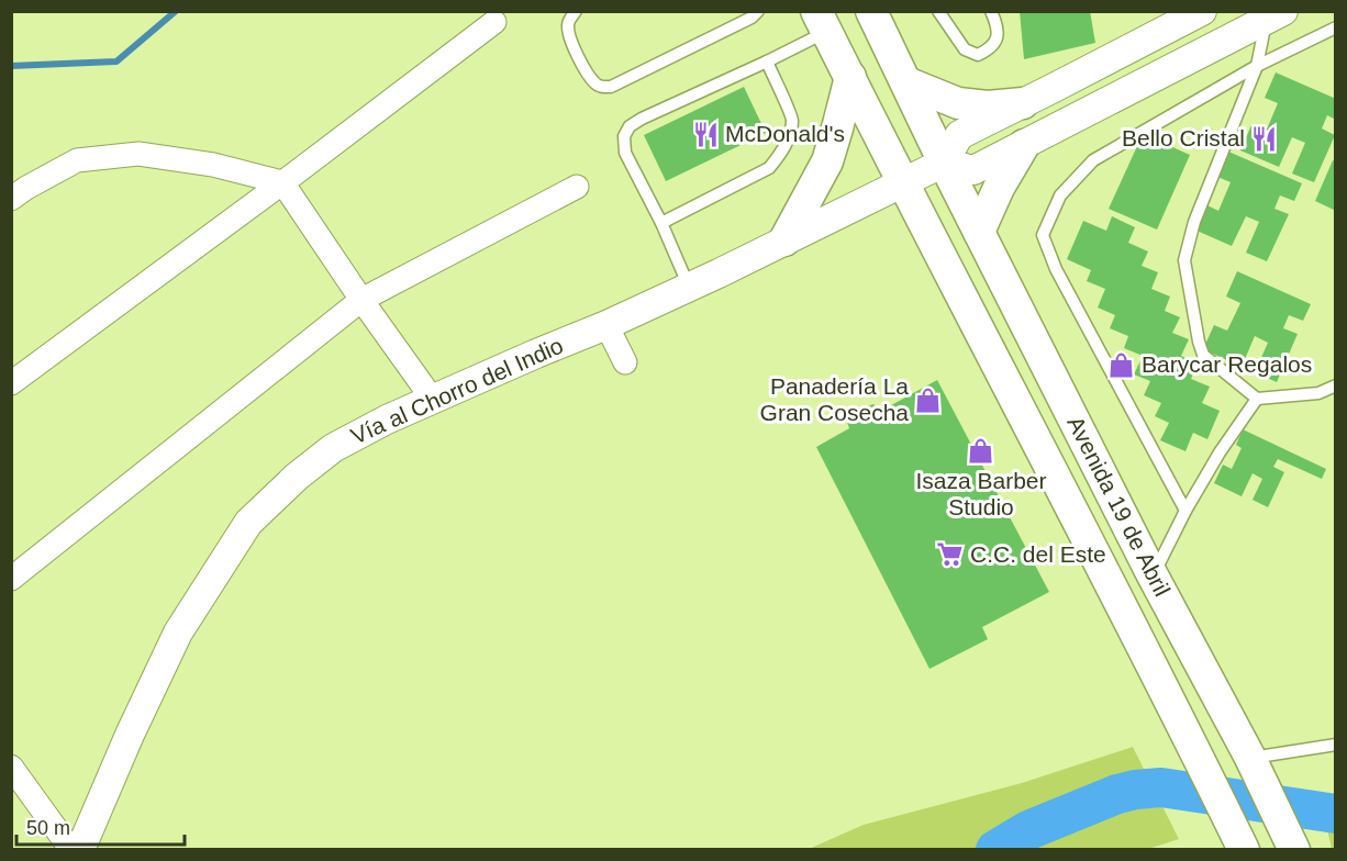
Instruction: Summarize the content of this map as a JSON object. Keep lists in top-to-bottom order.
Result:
{
  "streets": {
    "main road": ["Avenida 19 de Abril"],
    "street": ["Vía al Chorro del Indio"]
  },
  "crossings": [
    ["Vía al Chorro del Indio", "Avenida 19 de Abril"]
  ],
  "places": {
    "restaurant": ["McDonald's", "Bello Cristal"],
    "shop": ["Barycar Regalos", "Panadería La Gran Cosecha", "Isaza Barber Studio"],
    "supermarket": ["C.C. del Este"]
  },
  "scale_bar": "50 m"
}
